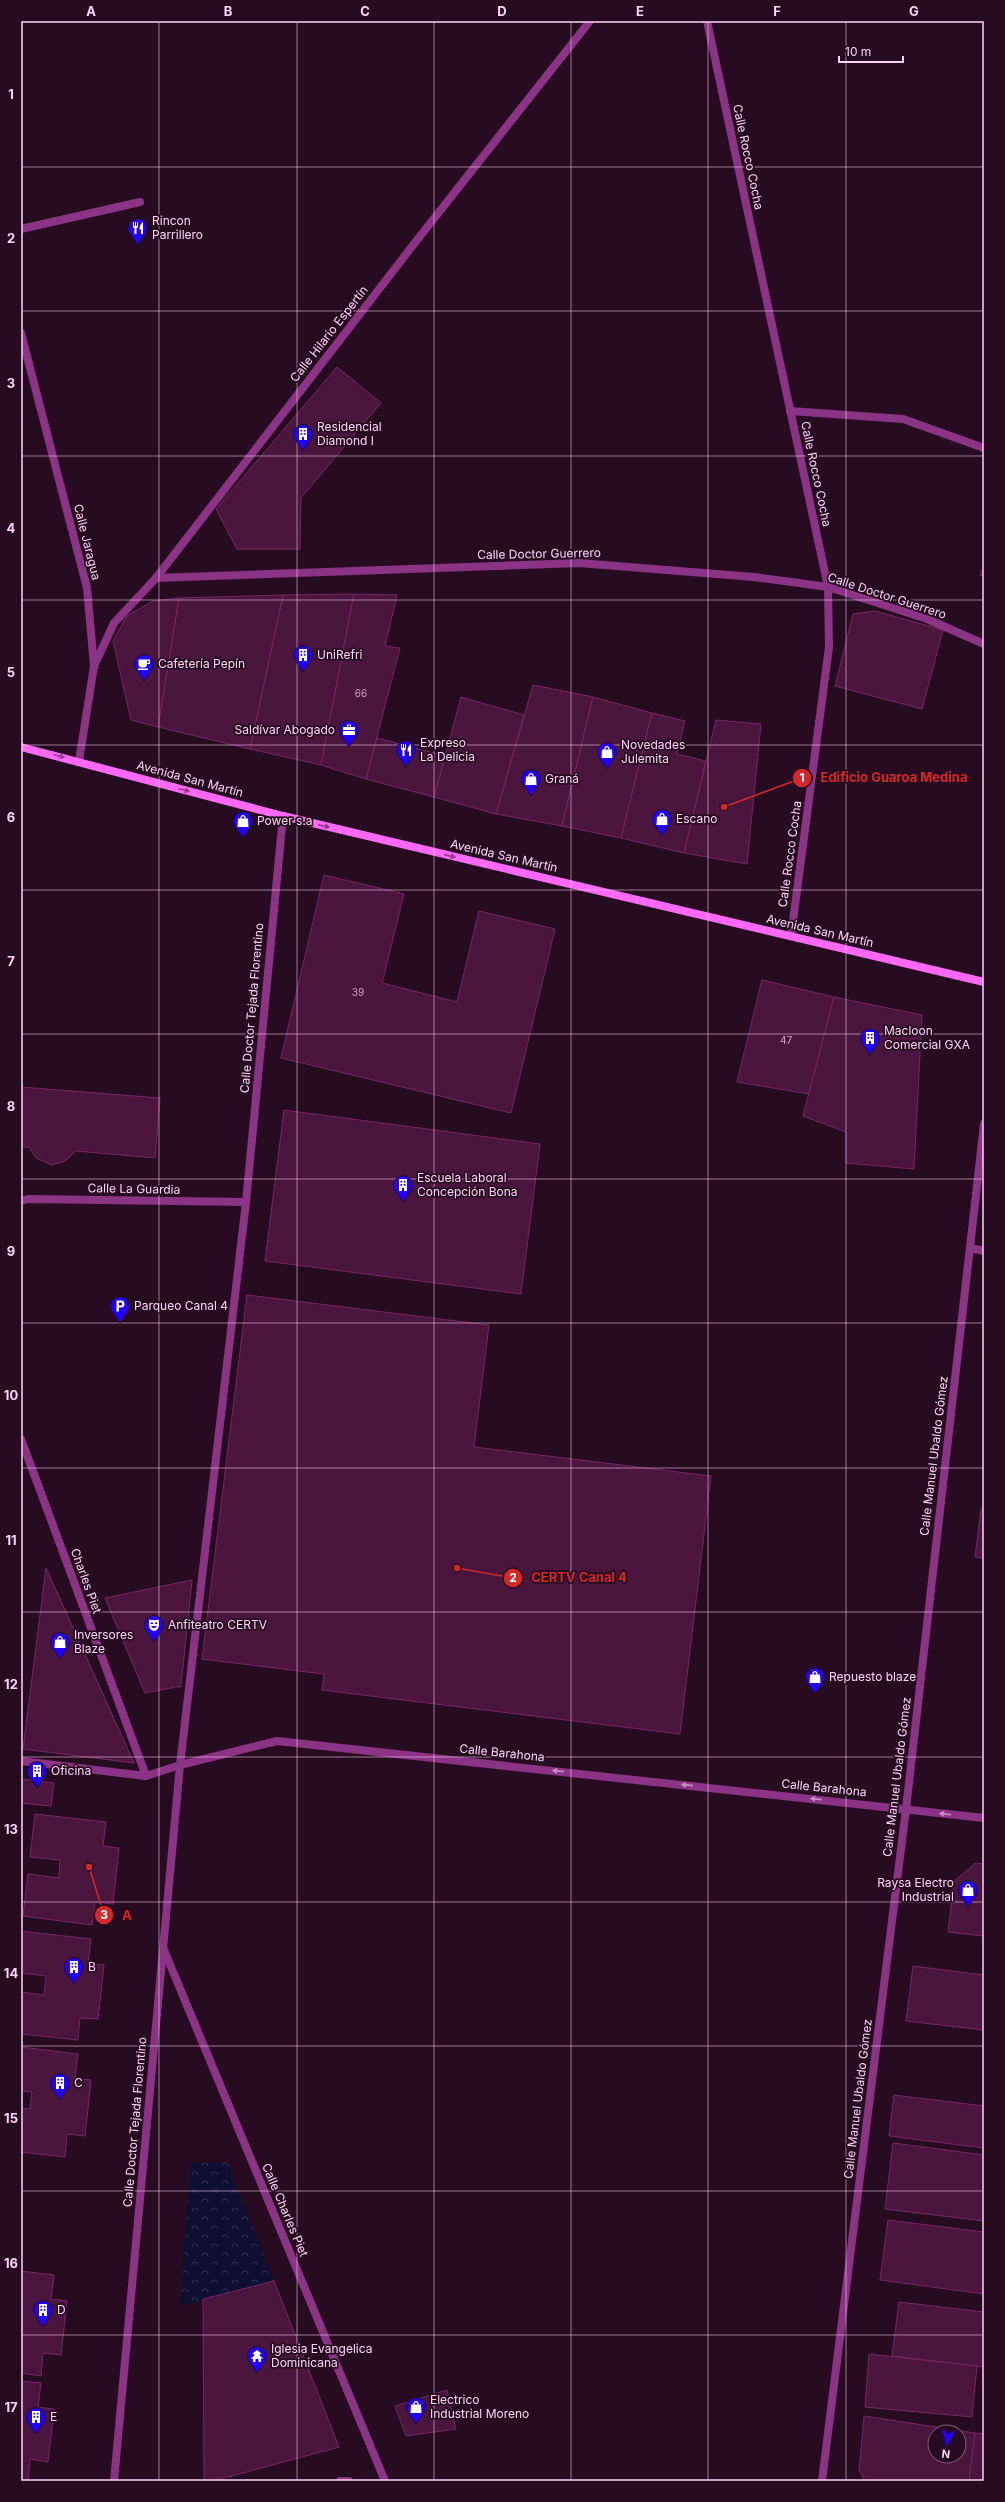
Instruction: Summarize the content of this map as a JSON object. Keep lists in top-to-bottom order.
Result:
{
  "streets": {
    "main road": ["Avenida San Martín"],
    "street": [
      "Calle Rocco Cocha",
      "Calle Hilario Espertín",
      "Calle Jaragua",
      "Calle Doctor Guerrero",
      "Calle Doctor Tejada Florentino",
      "Calle La Guardia",
      "Calle Manuel Ubaldo Gómez",
      "Charles Piet",
      "Calle Barahona",
      "Calle Charles Piet"
    ]
  },
  "crossings": [
    ["Calle Rocco Cocha", "Calle Doctor Guerrero"],
    ["Calle Rocco Cocha", "Avenida San Martín"],
    ["Calle Hilario Espertín", "Calle Jaragua"],
    ["Calle Hilario Espertín", "Calle Doctor Guerrero"],
    ["Calle Jaragua", "Avenida San Martín"],
    ["Avenida San Martín", "Calle Doctor Tejada Florentino"],
    ["Calle Doctor Tejada Florentino", "Calle La Guardia"],
    ["Calle Doctor Tejada Florentino", "Calle Barahona"],
    ["Calle Doctor Tejada Florentino", "Calle Charles Piet"],
    ["Calle Manuel Ubaldo Gómez", "Calle Barahona"],
    ["Charles Piet", "Calle Barahona"]
  ],
  "one_way": ["Avenida San Martín", "Calle Barahona"],
  "places": {
    "restaurant": ["Rincon Parrillero", "Expreso La Delicia"],
    "building": [
      "Residencial Diamond I",
      "UniRefri",
      "Macloon Comercial GXA",
      "Escuela Laboral Concepción Bona",
      "Oficina",
      "B",
      "C",
      "D",
      "E"
    ],
    "cafe": ["Cafetería Pepín"],
    "office": ["Saldívar Abogado"],
    "shop": [
      "Novedades Julemita",
      "Graná",
      "Escano",
      "Power s.a",
      "Inversores Blaze",
      "Repuesto blaze",
      "Raysa Electro Industrial",
      "Electrico Industrial Moreno"
    ],
    "other": ["Edificio Guaroa Medina", "CERTV Canal 4", "A"],
    "parking": ["Parqueo Canal 4"],
    "theatre": ["Anfiteatro CERTV"],
    "temple": ["Iglesia Evangelica Dominicana"]
  },
  "house_numbers": ["66", "39", "47"],
  "scale_bar": "10 m",
  "north": "bottom",
  "grid": {
    "columns": [
      "A",
      "B",
      "C",
      "D",
      "E",
      "F",
      "G"
    ],
    "rows": [
      "1",
      "2",
      "3",
      "4",
      "5",
      "6",
      "7",
      "8",
      "9",
      "10",
      "11",
      "12",
      "13",
      "14",
      "15",
      "16",
      "17"
    ]
  }
}
